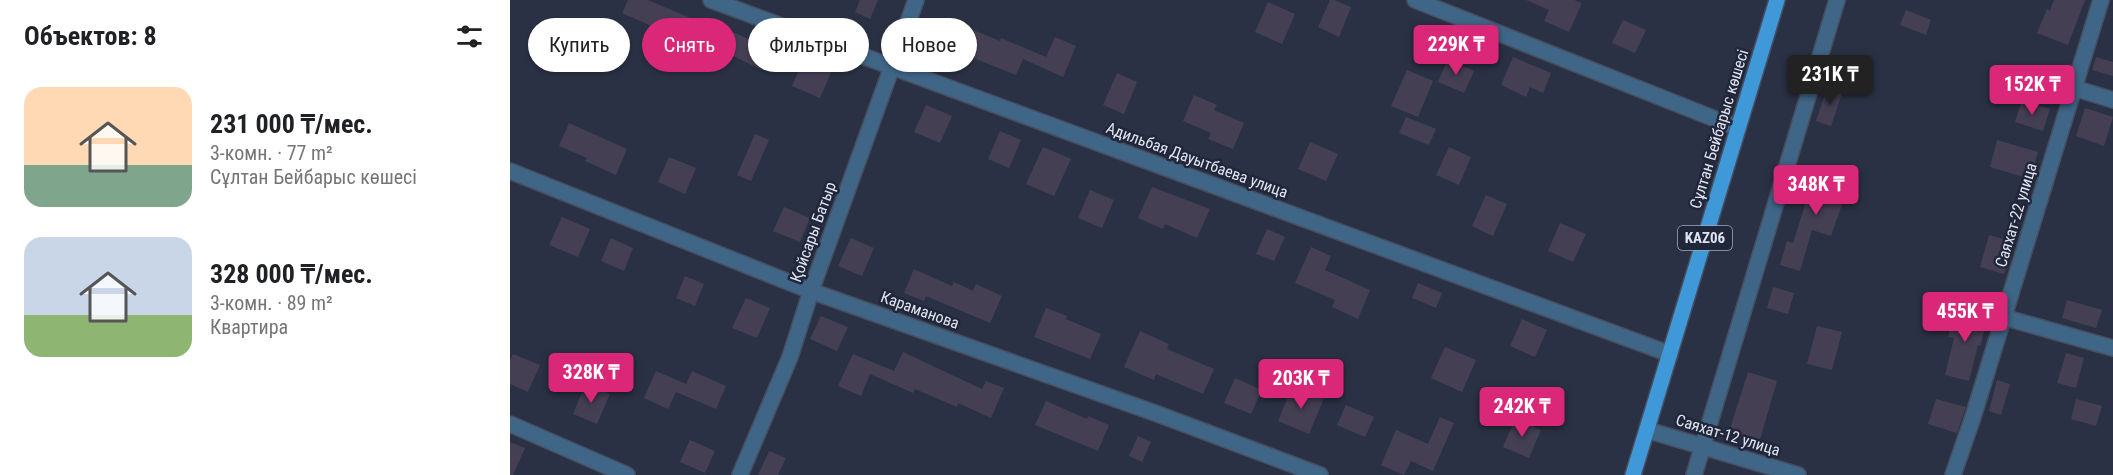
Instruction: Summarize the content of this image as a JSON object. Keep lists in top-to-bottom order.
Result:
{
  "streets": {
    "main road": ["Сұлтан Бейбарыс көшесі", "KAZ06"],
    "street": [
      "Адильбая Дауытбаева улица",
      "Саяхат-22 улица",
      "Қойсары Батыр",
      "Караманова",
      "Саяхат-12 улица"
    ]
  },
  "crossings": [
    ["Сұлтан Бейбарыс көшесі", "Адильбая Дауытбаева улица"],
    ["Сұлтан Бейбарыс көшесі", "Саяхат-12 улица"],
    ["Қойсары Батыр", "Караманова"]
  ],
  "page": {
    "heading": "Объектов: 8",
    "chip": [
      "Купить",
      "Снять",
      "Фильтры",
      "Новое"
    ],
    "price": [
      "229K ₸",
      "231K ₸",
      "152K ₸",
      "348K ₸",
      "455K ₸",
      "328K ₸",
      "203K ₸",
      "242K ₸"
    ],
    "list": [
      {
        "name": "231 000 ₸/мес.",
        "note": "3-комн. · 77 m² · Сұлтан Бейбарыс көшесі"
      },
      {
        "name": "328 000 ₸/мес.",
        "note": "3-комн. · 89 m² · Квартира"
      }
    ]
  }
}
